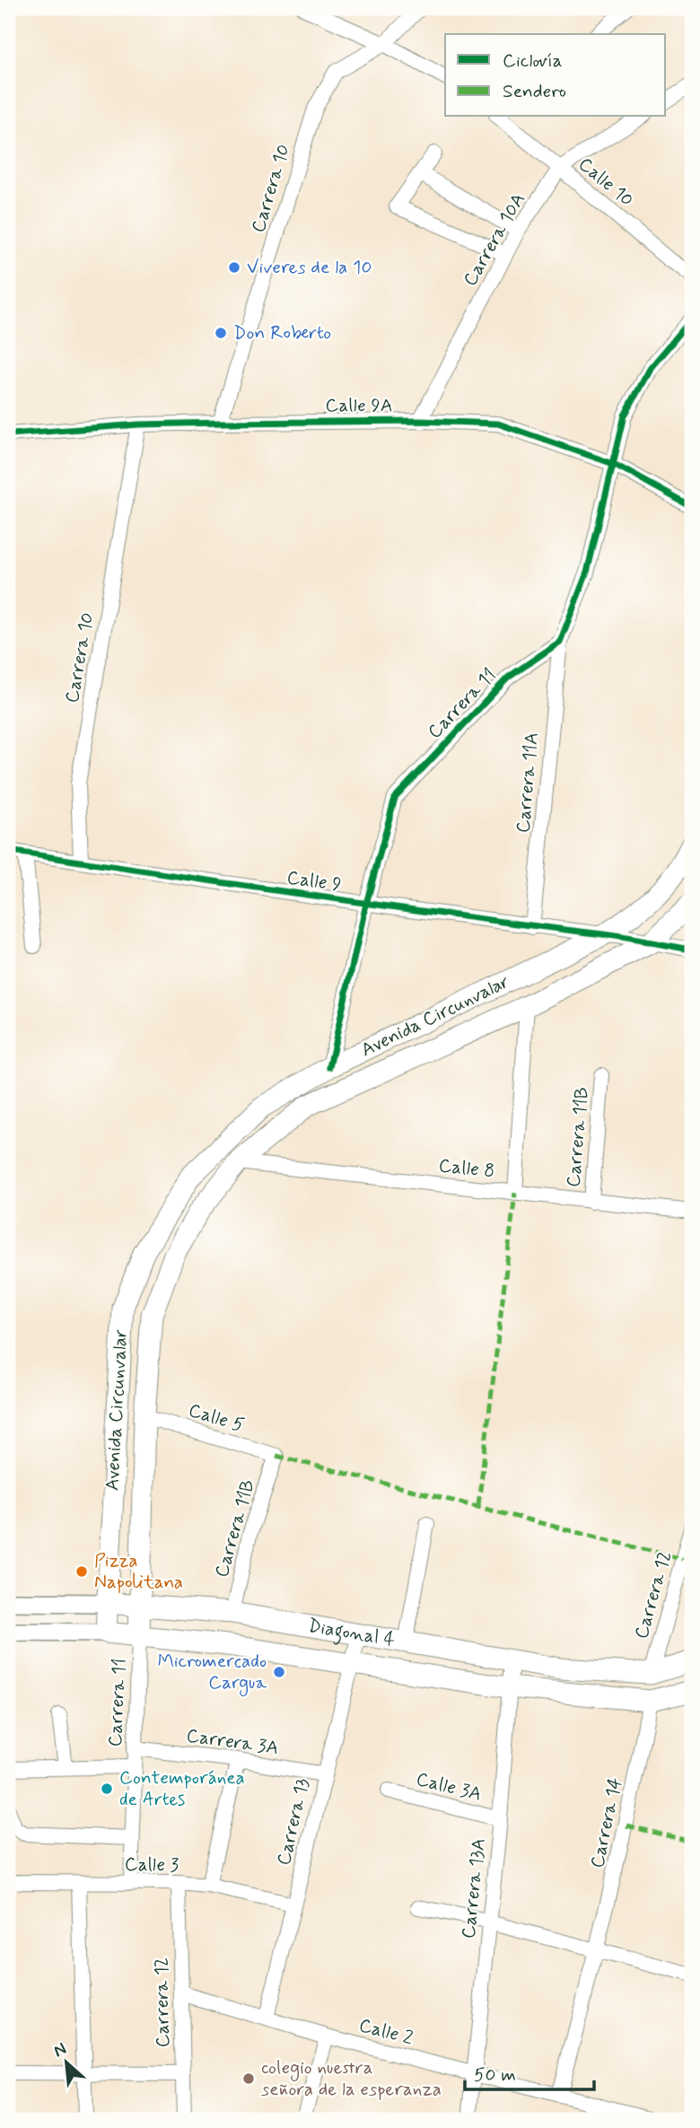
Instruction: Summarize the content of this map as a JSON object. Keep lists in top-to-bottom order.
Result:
{
  "streets": {
    "main road": ["Avenida Circunvalar", "Diagonal 4"],
    "street": [
      "Calle 10",
      "Carrera 10",
      "Carrera 10A",
      "Calle 9A",
      "Carrera 11",
      "Carrera 11A",
      "Calle 9",
      "Carrera 11B",
      "Calle 8",
      "Calle 5",
      "Carrera 12",
      "Carrera 3A",
      "Calle 3A",
      "Carrera 13",
      "Carrera 14",
      "Calle 3",
      "Carrera 13A",
      "Calle 2"
    ]
  },
  "crossings": [
    ["Calle 10", "Carrera 10A"],
    ["Carrera 10", "Calle 9A"],
    ["Carrera 10", "Calle 9"],
    ["Carrera 10A", "Calle 9A"],
    ["Carrera 11", "Carrera 11A"],
    ["Carrera 11", "Calle 9"],
    ["Carrera 11", "Avenida Circunvalar"],
    ["Carrera 11", "Diagonal 4"],
    ["Carrera 11", "Carrera 3A"],
    ["Carrera 11", "Calle 3"],
    ["Carrera 11A", "Calle 9"],
    ["Calle 9", "Avenida Circunvalar"],
    ["Avenida Circunvalar", "Calle 8"],
    ["Avenida Circunvalar", "Calle 5"],
    ["Avenida Circunvalar", "Diagonal 4"],
    ["Carrera 11B", "Calle 8"],
    ["Carrera 11B", "Calle 5"],
    ["Carrera 11B", "Diagonal 4"],
    ["Carrera 12", "Diagonal 4"],
    ["Carrera 12", "Calle 3"],
    ["Carrera 12", "Calle 2"],
    ["Diagonal 4", "Carrera 13"],
    ["Diagonal 4", "Carrera 14"],
    ["Diagonal 4", "Carrera 13A"],
    ["Carrera 3A", "Carrera 13"],
    ["Calle 3A", "Carrera 13A"],
    ["Carrera 13", "Calle 3"],
    ["Carrera 13", "Calle 2"],
    ["Carrera 14", "Calle 2"],
    ["Carrera 13A", "Calle 2"]
  ],
  "places": [
    "Viveres de la 10",
    "Don Roberto",
    "Pizza Napolitana",
    "Micromercado Cargua",
    "Contemporánea de Artes",
    "colegio nuestra señora de la esperanza"
  ],
  "legend": ["Ciclovía", "Sendero"],
  "scale_bar": "50 m",
  "north": "top left"
}
